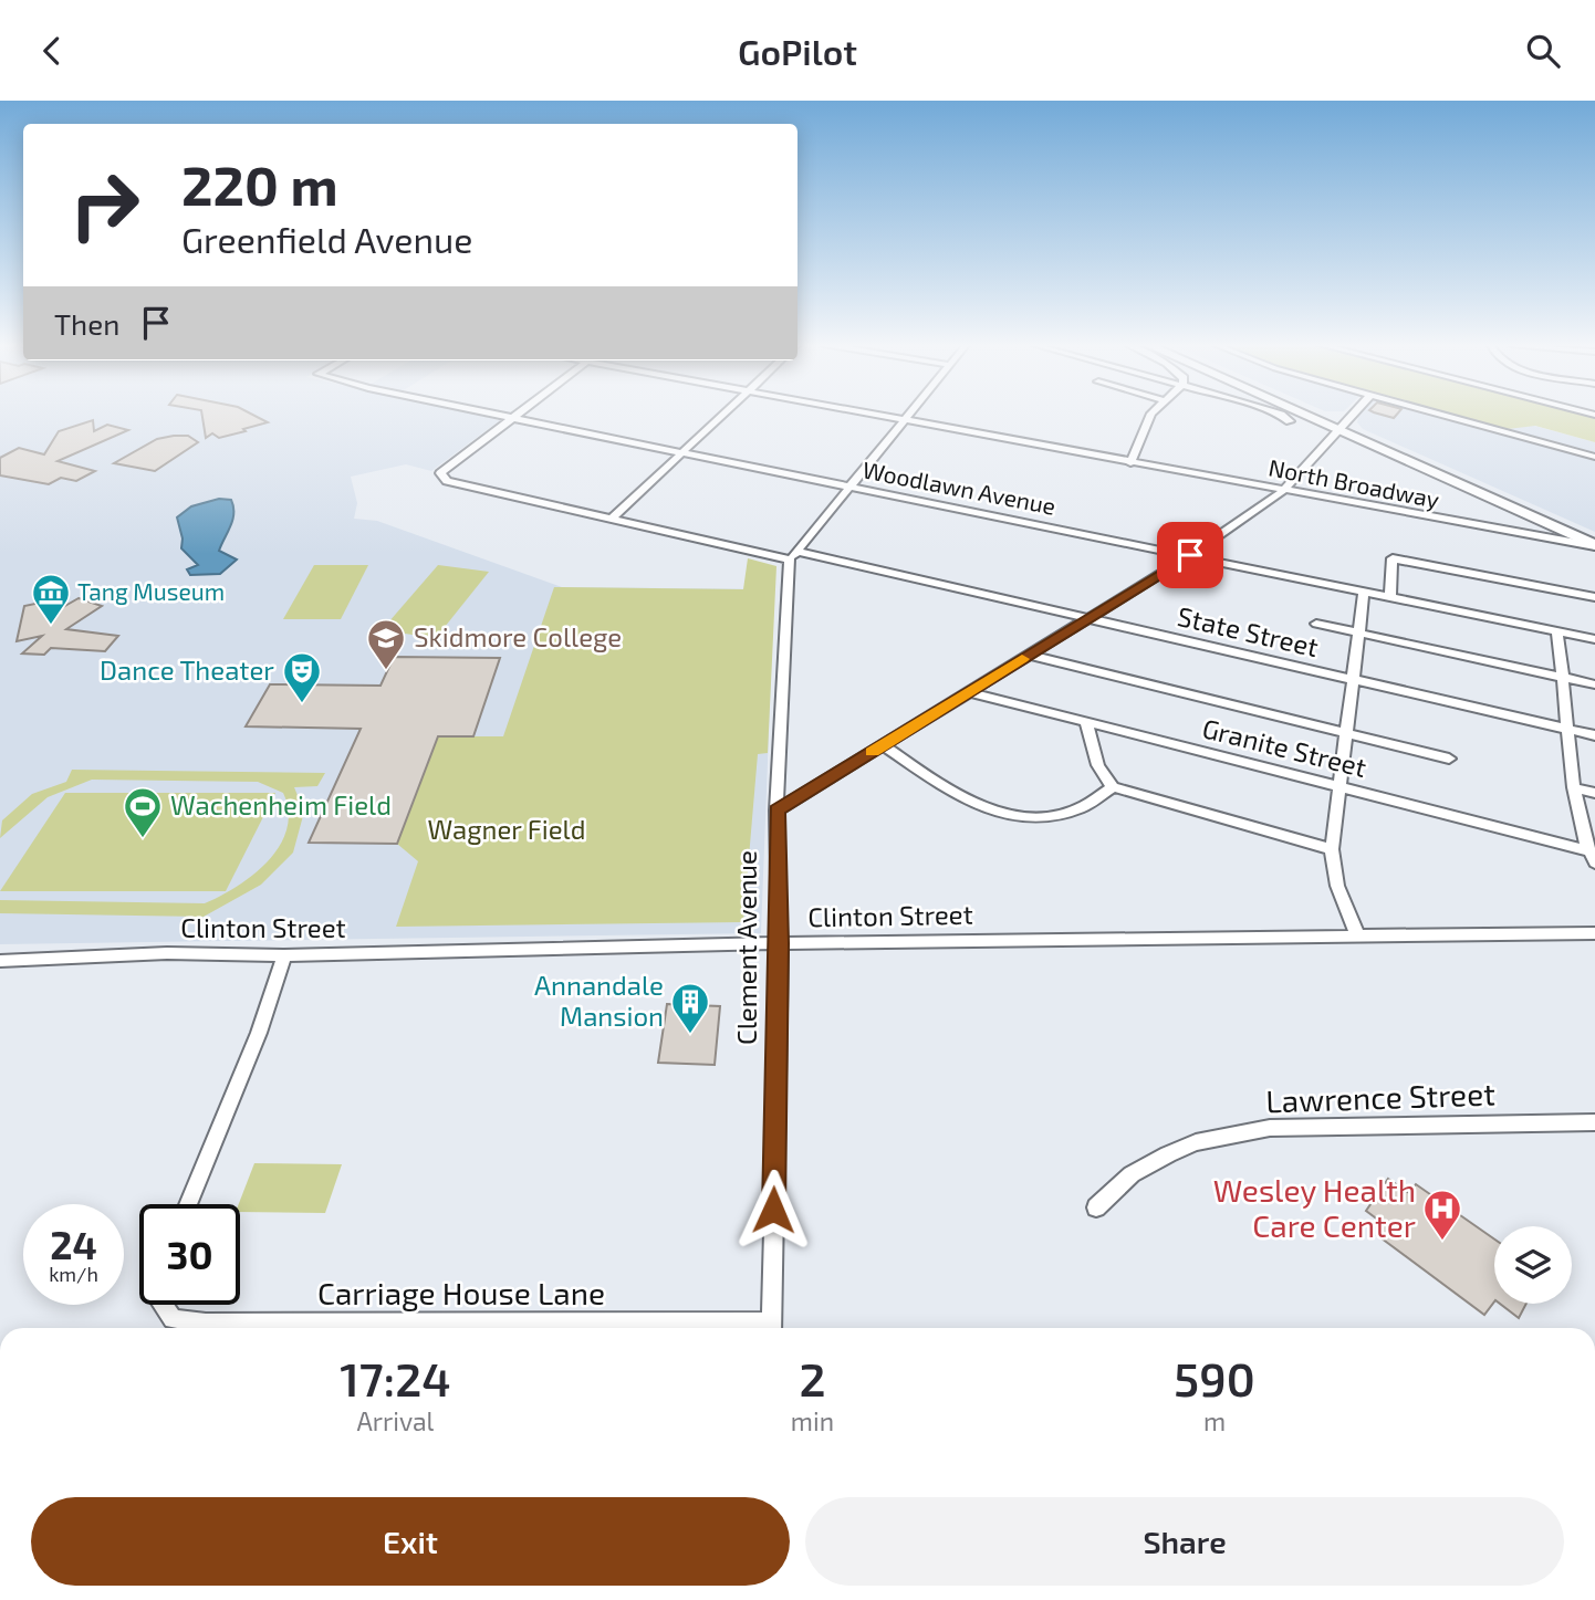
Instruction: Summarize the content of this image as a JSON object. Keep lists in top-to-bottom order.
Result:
{
  "streets": {
    "street": [
      "North Broadway",
      "Woodlawn Avenue",
      "State Street",
      "Granite Street",
      "Clinton Street",
      "Clement Avenue",
      "Lawrence Street",
      "Carriage House Lane"
    ]
  },
  "crossings": [
    ["Woodlawn Avenue", "State Street"],
    ["State Street", "Clement Avenue"],
    ["Clinton Street", "Clement Avenue"]
  ],
  "parks": ["Wagner Field"],
  "places": {
    "museum": ["Tang Museum"],
    "school or university": ["Skidmore College"],
    "theatre": ["Dance Theater"],
    "sports": ["Wachenheim Field"],
    "building": ["Annandale Mansion"],
    "hospital": ["Wesley Health Care Center"]
  },
  "page": {
    "header": "GoPilot",
    "turn": ["220 m", "Greenfield Avenue"],
    "then": "Then",
    "speed": "24 km/h",
    "limit": "30",
    "eta": [
      "17:24",
      "Arrival",
      "2",
      "min",
      "590",
      "m"
    ],
    "buttons": ["Exit", "Share"]
  }
}
